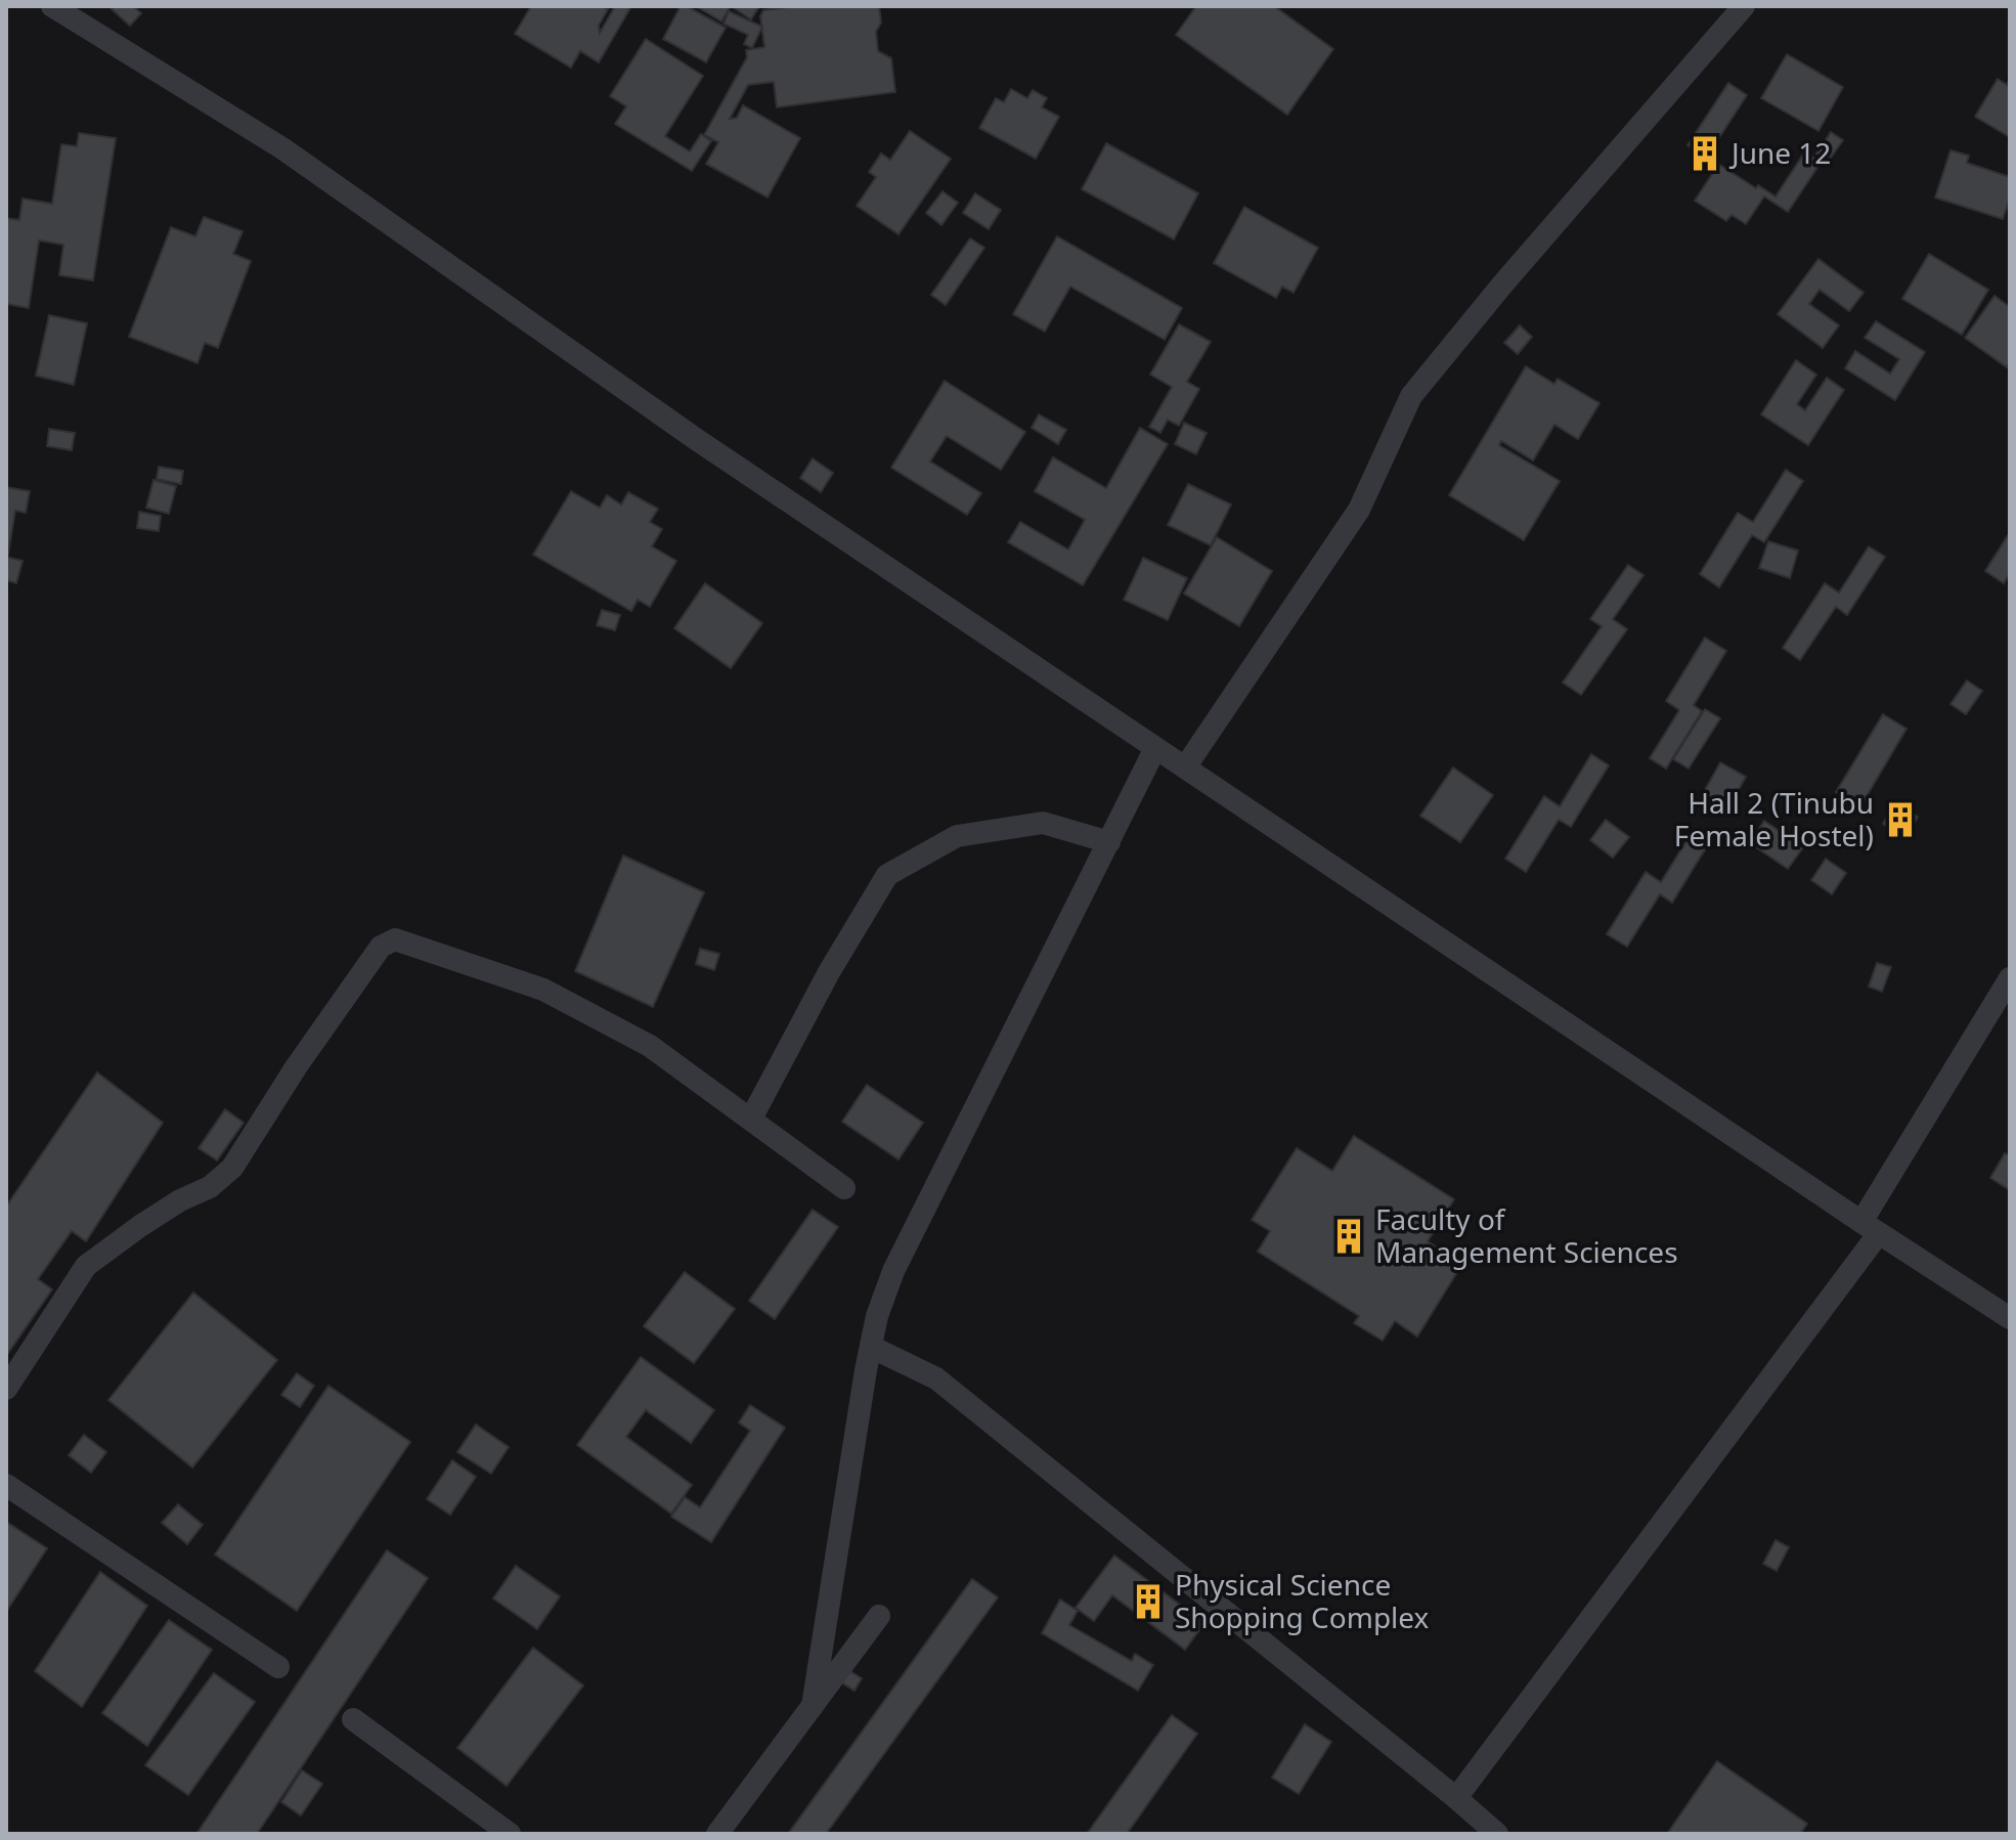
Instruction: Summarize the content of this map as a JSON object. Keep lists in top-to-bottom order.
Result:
{
  "places": {
    "building": [
      "June 12",
      "Hall 2 (Tinubu Female Hostel)",
      "Faculty of Management Sciences",
      "Physical Science Shopping Complex"
    ]
  }
}
